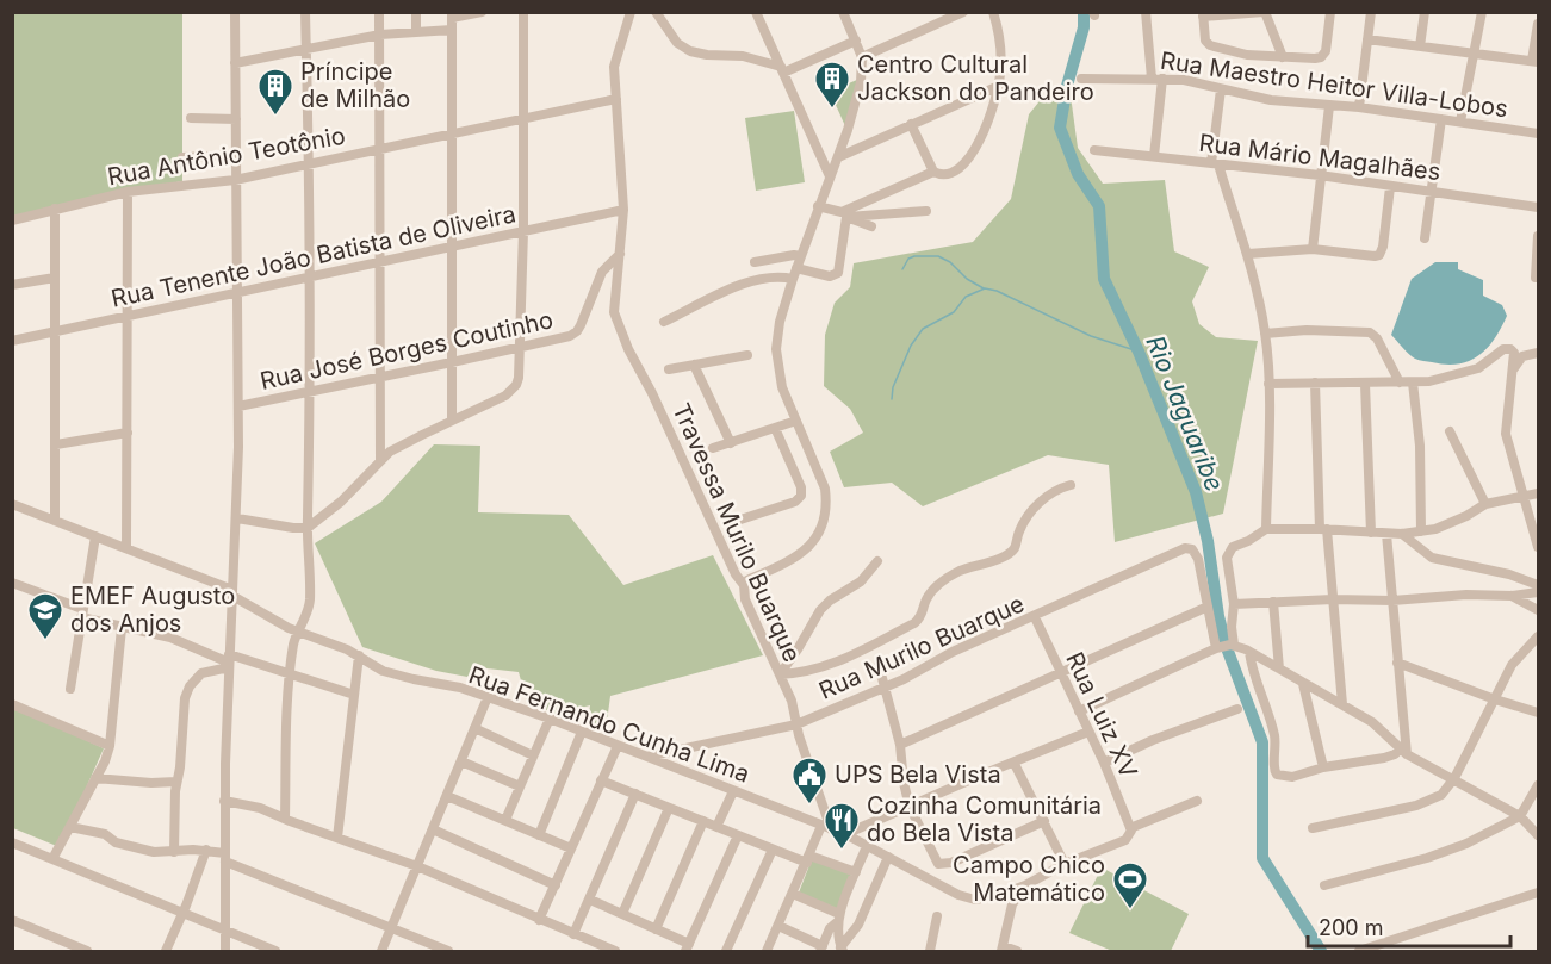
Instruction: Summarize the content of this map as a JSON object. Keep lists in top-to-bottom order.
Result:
{
  "streets": {
    "street": [
      "Rua Maestro Heitor Villa-Lobos",
      "Rua Antônio Teotônio",
      "Rua Mário Magalhães",
      "Rua Tenente João Batista de Oliveira",
      "Rua José Borges Coutinho",
      "Travessa Murilo Buarque",
      "Rua Murilo Buarque",
      "Rua Luiz XV",
      "Rua Fernando Cunha Lima"
    ]
  },
  "crossings": [
    ["Rua Antônio Teotônio", "Travessa Murilo Buarque"],
    ["Rua Tenente João Batista de Oliveira", "Travessa Murilo Buarque"],
    ["Rua José Borges Coutinho", "Travessa Murilo Buarque"],
    ["Travessa Murilo Buarque", "Rua Murilo Buarque"],
    ["Travessa Murilo Buarque", "Rua Fernando Cunha Lima"],
    ["Rua Murilo Buarque", "Rua Luiz XV"],
    ["Rua Murilo Buarque", "Rua Fernando Cunha Lima"]
  ],
  "water": ["Rio Jaguaribe"],
  "places": {
    "building": ["Centro Cultural Jackson do Pandeiro", "Príncipe de Milhão"],
    "school or university": ["EMEF Augusto dos Anjos"],
    "public building": ["UPS Bela Vista"],
    "restaurant": ["Cozinha Comunitária do Bela Vista"],
    "sports": ["Campo Chico Matemático"]
  },
  "scale_bar": "200 m"
}
